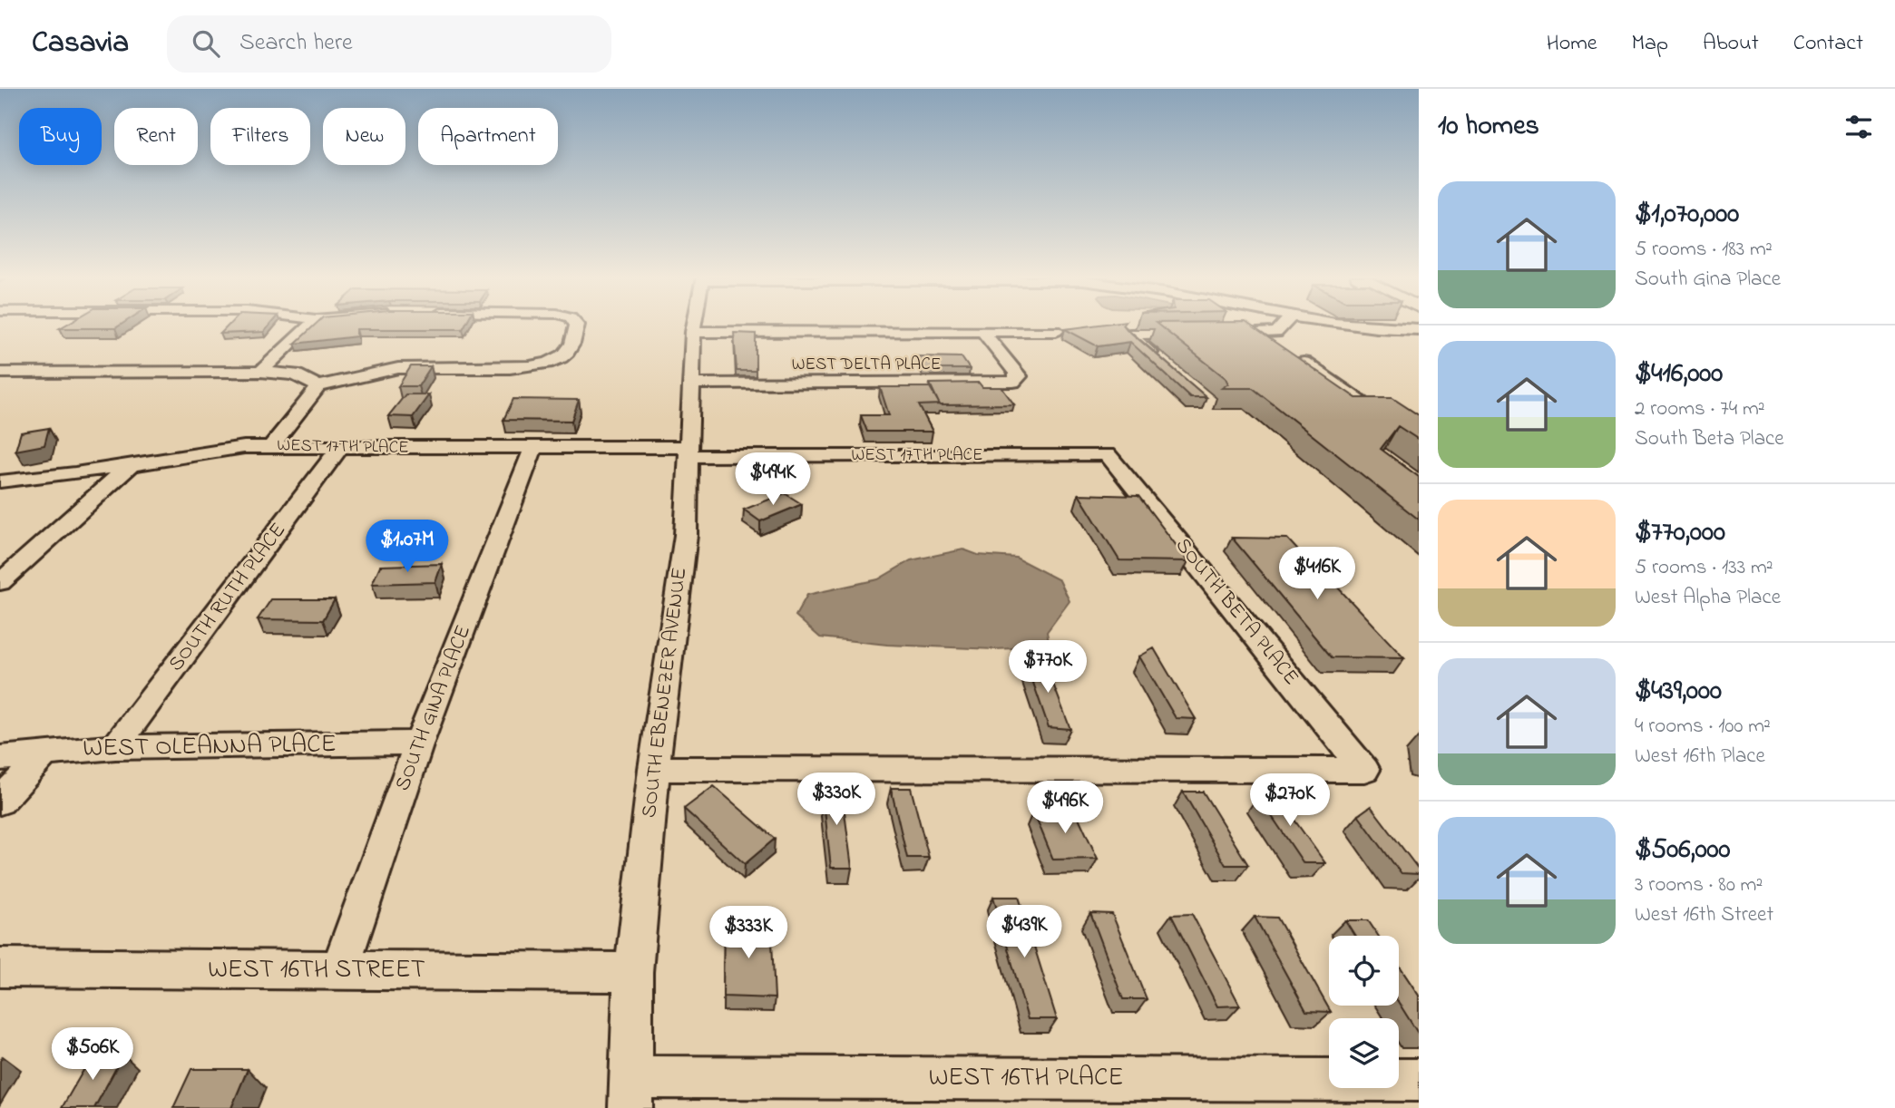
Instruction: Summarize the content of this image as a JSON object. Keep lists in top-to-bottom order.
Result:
{
  "streets": {
    "street": [
      "WEST DELTA PLACE",
      "WEST 17TH PLACE",
      "SOUTH RUTH PLACE",
      "SOUTH BETA PLACE",
      "SOUTH EBENEZER AVENUE",
      "SOUTH GINA PLACE",
      "WEST OLEANNA PLACE",
      "WEST 16TH STREET",
      "WEST 16TH PLACE"
    ]
  },
  "crossings": [
    ["WEST DELTA PLACE", "SOUTH EBENEZER AVENUE"],
    ["WEST 17TH PLACE", "SOUTH RUTH PLACE"],
    ["WEST 17TH PLACE", "SOUTH BETA PLACE"],
    ["WEST 17TH PLACE", "SOUTH EBENEZER AVENUE"],
    ["WEST 17TH PLACE", "SOUTH GINA PLACE"],
    ["SOUTH RUTH PLACE", "WEST OLEANNA PLACE"],
    ["SOUTH BETA PLACE", "SOUTH EBENEZER AVENUE"],
    ["SOUTH EBENEZER AVENUE", "WEST 16TH STREET"],
    ["SOUTH EBENEZER AVENUE", "WEST 16TH PLACE"],
    ["SOUTH GINA PLACE", "WEST OLEANNA PLACE"],
    ["SOUTH GINA PLACE", "WEST 16TH STREET"]
  ],
  "page": {
    "header": "Casavia",
    "search": "Search here",
    "nav": [
      "Home",
      "Map",
      "About",
      "Contact"
    ],
    "heading": "10 homes",
    "chip": [
      "Buy",
      "Rent",
      "Filters",
      "New",
      "Apartment"
    ],
    "list": [
      {
        "name": "$1,070,000",
        "note": "5 rooms · 183 m² · South Gina Place"
      },
      {
        "name": "$416,000",
        "note": "2 rooms · 74 m² · South Beta Place"
      },
      {
        "name": "$770,000",
        "note": "5 rooms · 133 m² · West Alpha Place"
      },
      {
        "name": "$439,000",
        "note": "4 rooms · 100 m² · West 16th Place"
      },
      {
        "name": "$506,000",
        "note": "3 rooms · 80 m² · West 16th Street"
      }
    ],
    "price": [
      "$494K",
      "$1.07M",
      "$416K",
      "$770K",
      "$330K",
      "$270K",
      "$496K",
      "$439K",
      "$333K",
      "$506K"
    ]
  }
}
